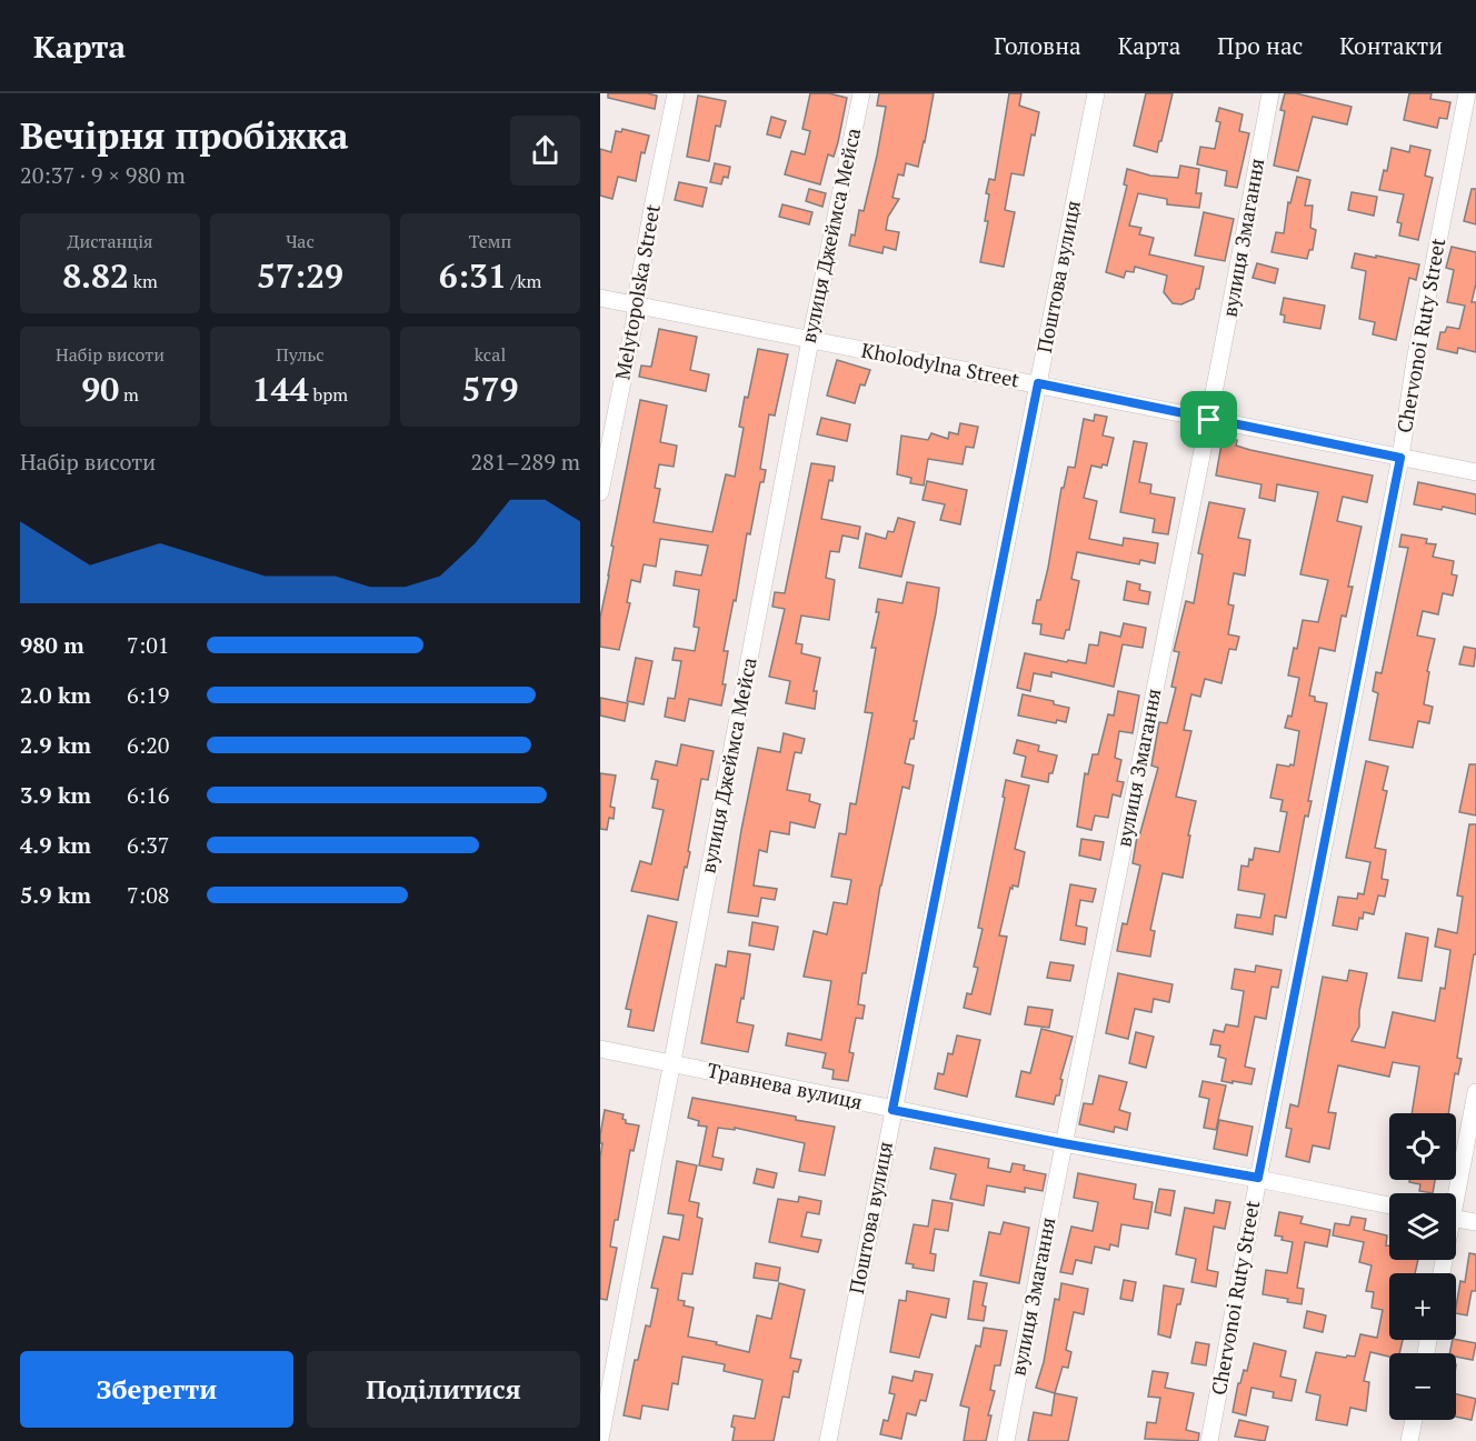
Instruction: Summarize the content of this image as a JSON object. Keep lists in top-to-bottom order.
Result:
{
  "streets": {
    "street": [
      "вулиця Джеймса Мейса",
      "вулиця Змагання",
      "Поштова вулиця",
      "Melytopolska Street",
      "Chervonoi Ruty Street",
      "Kholodylna Street",
      "Травнева вулиця"
    ]
  },
  "crossings": [
    ["вулиця Джеймса Мейса", "Kholodylna Street"],
    ["вулиця Джеймса Мейса", "Травнева вулиця"],
    ["вулиця Змагання", "Kholodylna Street"],
    ["вулиця Змагання", "Травнева вулиця"],
    ["Поштова вулиця", "Kholodylna Street"],
    ["Поштова вулиця", "Травнева вулиця"],
    ["Melytopolska Street", "Kholodylna Street"],
    ["Chervonoi Ruty Street", "Kholodylna Street"],
    ["Chervonoi Ruty Street", "Травнева вулиця"]
  ],
  "page": {
    "header": "Карта",
    "nav": [
      "Головна",
      "Карта",
      "Про нас",
      "Контакти"
    ],
    "heading": ["Вечірня пробіжка", "20:37 · 9 × 980 m"],
    "stats": [
      ["Дистанція", "8.82 km"],
      ["Час", "57:29"],
      ["Темп", "6:31 /km"],
      ["Набір висоти", "90 m"],
      ["Пульс", "144 bpm"],
      ["kcal", "579"]
    ],
    "chart": ["Набір висоти", "281–289 m"],
    "list": [
      {
        "name": "980 m",
        "note": "7:01"
      },
      {
        "name": "2.0 km",
        "note": "6:19"
      },
      {
        "name": "2.9 km",
        "note": "6:20"
      },
      {
        "name": "3.9 km",
        "note": "6:16"
      },
      {
        "name": "4.9 km",
        "note": "6:37"
      },
      {
        "name": "5.9 km",
        "note": "7:08"
      }
    ],
    "map_buttons": ["+", "−"],
    "buttons": ["Зберегти", "Поділитися"]
  }
}
